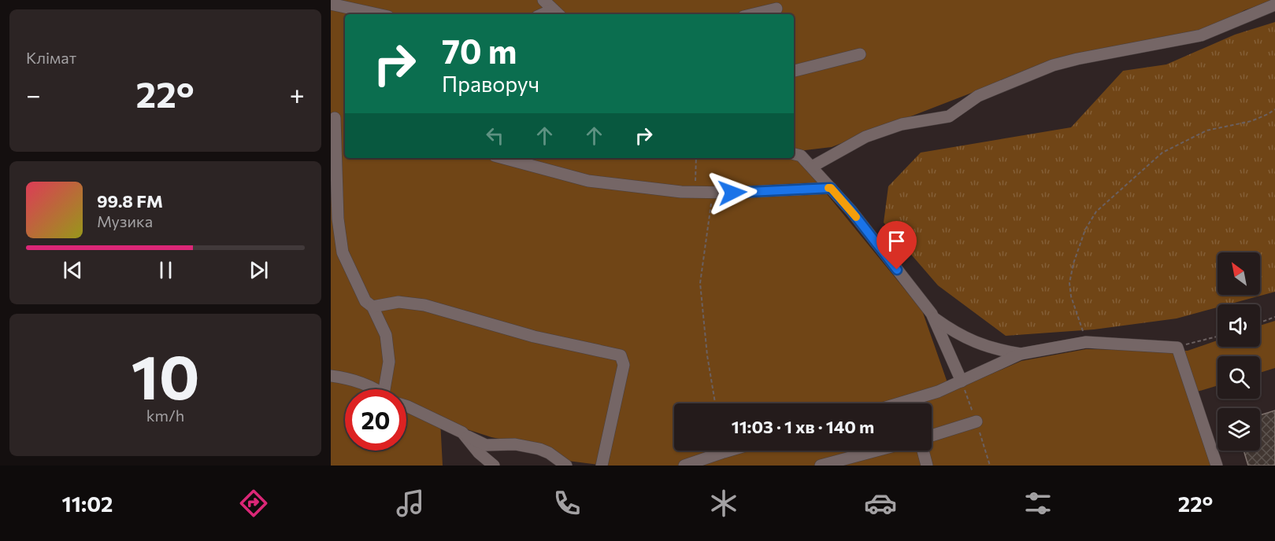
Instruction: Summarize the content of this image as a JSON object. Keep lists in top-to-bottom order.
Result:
{
  "north": "top left",
  "page": {
    "tile": [
      "Клімат",
      ["10", "km/h"]
    ],
    "turn": ["70 m", "Праворуч"],
    "heat": ["−", "22°", "+"],
    "song": ["99.8 FM", "Музика"],
    "limit": "20",
    "trip": "11:03 · 1 хв · 140 m",
    "tabs": ["11:02", "22°"]
  }
}
